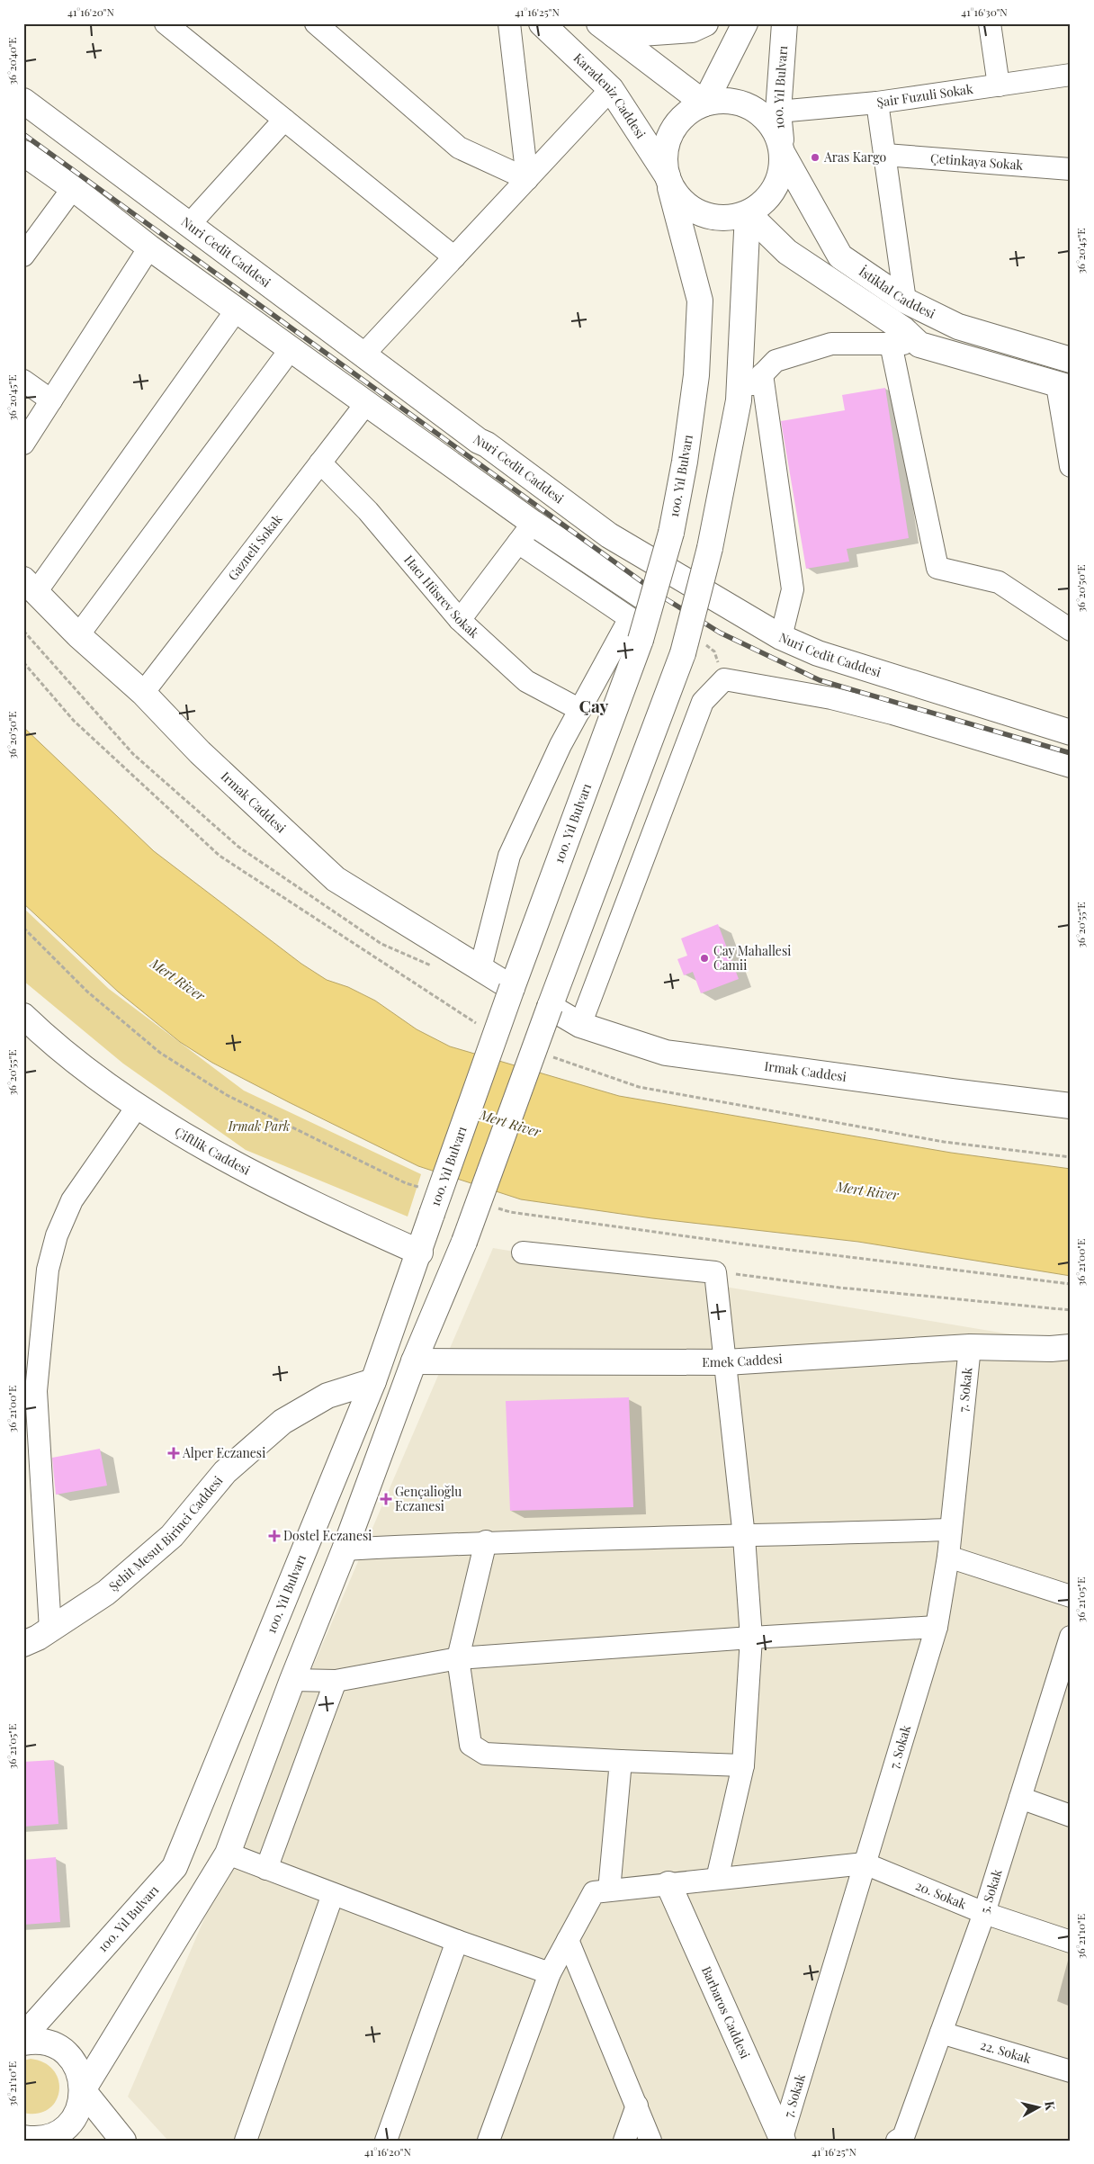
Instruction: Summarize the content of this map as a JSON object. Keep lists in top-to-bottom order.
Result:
{
  "streets": {
    "main road": [
      "100. Yıl Bulvarı",
      "Karadeniz Caddesi",
      "Nuri Cedit Caddesi",
      "İstiklal Caddesi",
      "Irmak Caddesi",
      "Çiftlik Caddesi",
      "Emek Caddesi",
      "Şehit Mesut Birinci Caddesi",
      "Barbaros Caddesi"
    ],
    "street": [
      "Şair Fuzuli Sokak",
      "Çetinkaya Sokak",
      "Gazneli Sokak",
      "Hacı Hüsrev Sokak",
      "7. Sokak",
      "5. Sokak",
      "20. Sokak",
      "22. Sokak"
    ]
  },
  "crossings": [
    ["100. Yıl Bulvarı", "Şair Fuzuli Sokak"],
    ["100. Yıl Bulvarı", "Karadeniz Caddesi"],
    ["100. Yıl Bulvarı", "İstiklal Caddesi"],
    ["100. Yıl Bulvarı", "Irmak Caddesi"],
    ["100. Yıl Bulvarı", "Çiftlik Caddesi"],
    ["100. Yıl Bulvarı", "Şehit Mesut Birinci Caddesi"],
    ["Karadeniz Caddesi", "İstiklal Caddesi"],
    ["Gazneli Sokak", "Hacı Hüsrev Sokak"],
    ["Gazneli Sokak", "Irmak Caddesi"],
    ["Emek Caddesi", "7. Sokak"],
    ["7. Sokak", "20. Sokak"],
    ["7. Sokak", "Barbaros Caddesi"],
    ["5. Sokak", "20. Sokak"],
    ["5. Sokak", "22. Sokak"]
  ],
  "districts": ["Çay"],
  "water": ["Mert River"],
  "parks": ["Irmak Park"],
  "places": {
    "other": ["Aras Kargo", "Çay Mahallesi Camii"],
    "health": ["Alper Eczanesi", "Gençalioğlu Eczanesi", "Dostel Eczanesi"]
  },
  "north": "right",
  "coordinates": [
    "41°16'20\"N",
    "41°16'25\"N",
    "41°16'30\"N",
    "36°20'40\"E",
    "36°20'45\"E",
    "36°20'50\"E",
    "36°20'55\"E",
    "36°21'00\"E",
    "36°21'05\"E",
    "36°21'10\"E"
  ]
}
